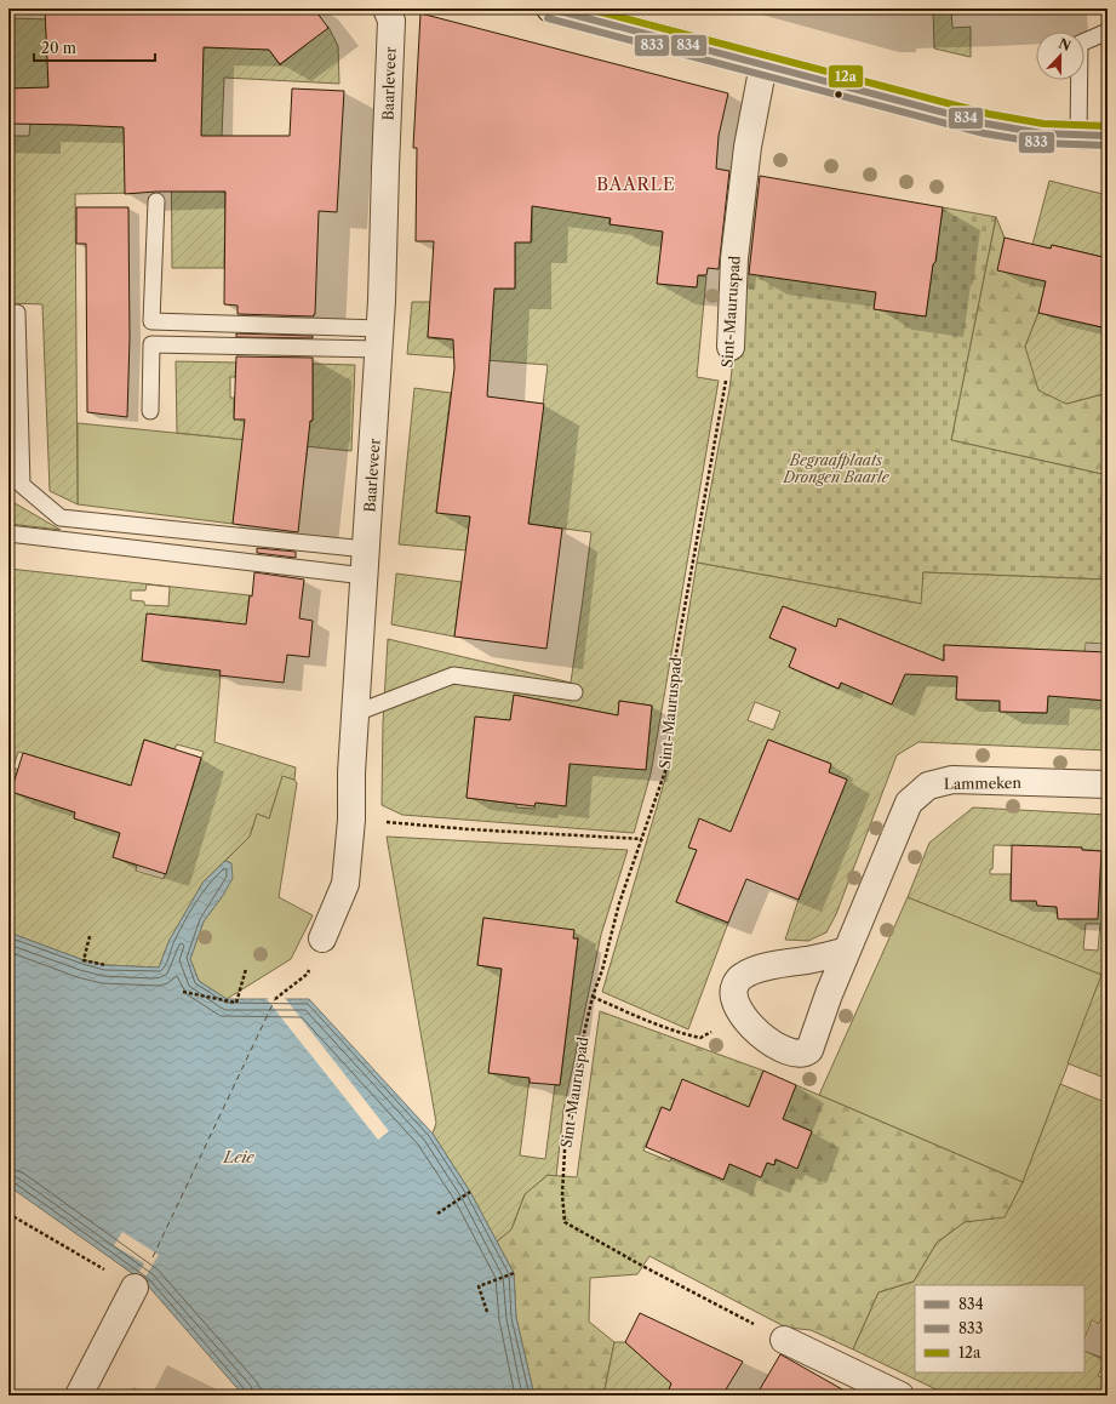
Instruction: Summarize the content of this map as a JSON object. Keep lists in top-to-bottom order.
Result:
{
  "streets": {
    "street": ["Baarleveer", "Sint-Mauruspad", "Lammeken"]
  },
  "districts": ["BAARLE"],
  "water": ["Leie"],
  "parks": ["Begraafplaats Drongen Baarle"],
  "lines": ["transit line 834", "transit line 12a", "transit line 833"],
  "legend": ["834", "833", "12a"],
  "scale_bar": "20 m",
  "north": "top"
}
